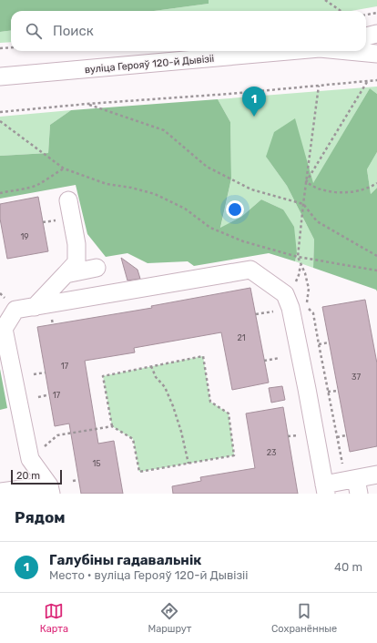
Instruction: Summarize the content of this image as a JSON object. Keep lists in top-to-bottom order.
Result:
{
  "streets": {
    "street": ["вуліца Герояў 120-й Дывізіі"]
  },
  "house_numbers": [
    "19",
    "21",
    "17",
    "37",
    "17",
    "23",
    "15"
  ],
  "scale_bar": "20 m",
  "page": {
    "search": "Поиск",
    "pins": "1",
    "scale": "20 m",
    "heading": "Рядом",
    "list": [
      {
        "mark": "1",
        "name": "Галубіны гадавальнік",
        "note": "Место · вуліца Герояў 120-й Дывізіі",
        "value": "40 m"
      }
    ],
    "nav": ["Карта", "Маршрут", "Сохранённые"]
  }
}
